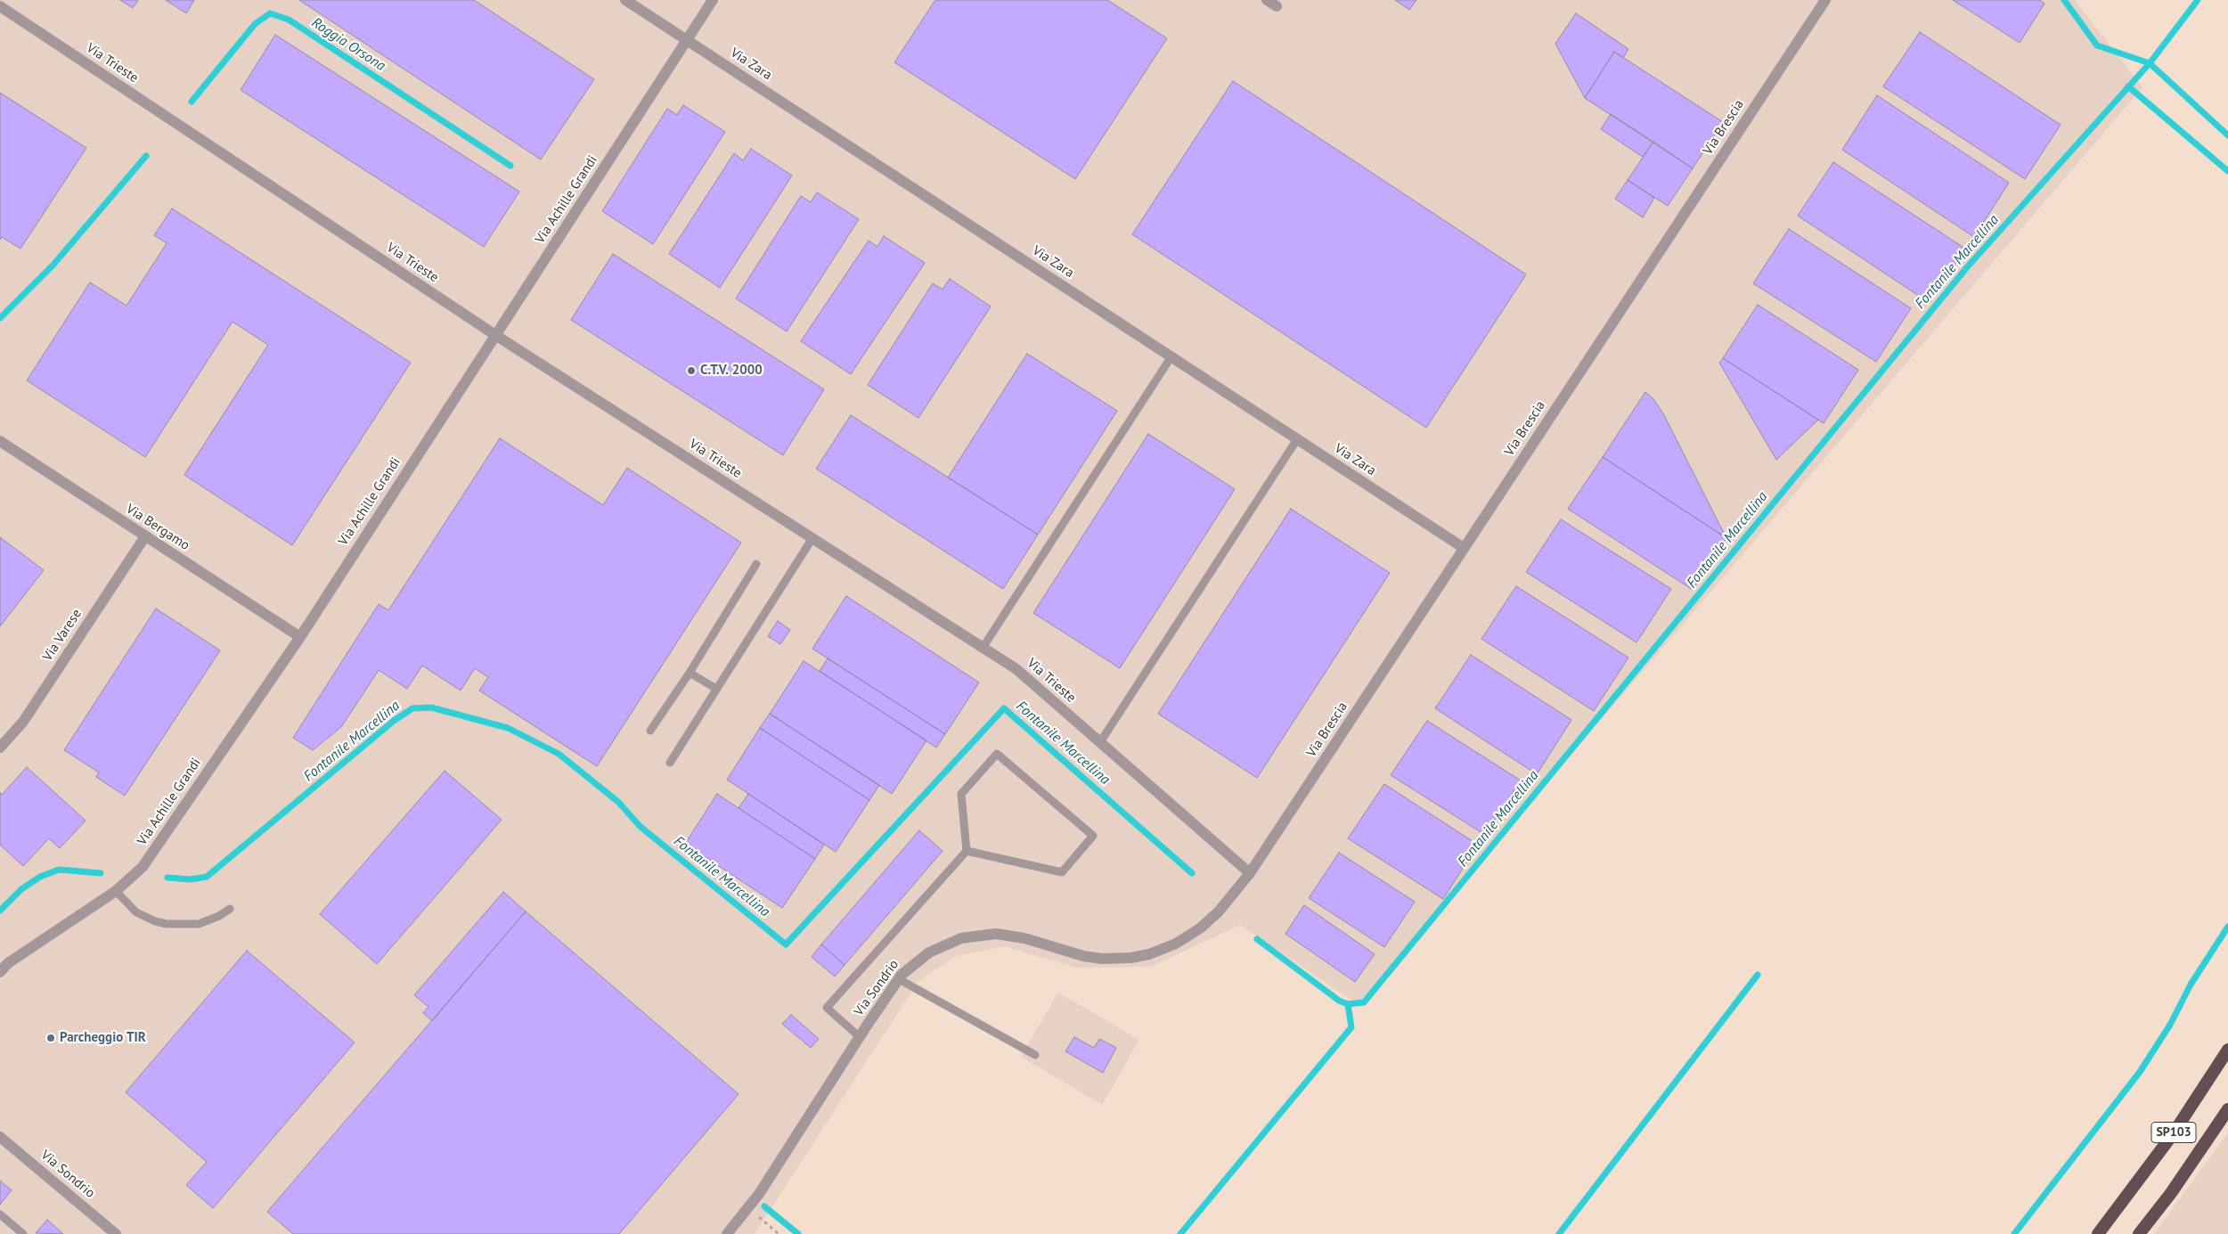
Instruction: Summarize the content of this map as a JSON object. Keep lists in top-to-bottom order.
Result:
{
  "streets": {
    "highway": ["SP103"],
    "street": [
      "Via Trieste",
      "Via Zara",
      "Via Brescia",
      "Via Achille Grandi",
      "Via Bergamo",
      "Via Varese",
      "Via Sondrio"
    ]
  },
  "crossings": [
    ["Via Trieste", "Via Brescia"],
    ["Via Trieste", "Via Achille Grandi"],
    ["Via Trieste", "Via Sondrio"],
    ["Via Zara", "Via Brescia"],
    ["Via Zara", "Via Achille Grandi"],
    ["Via Brescia", "Via Sondrio"],
    ["Via Achille Grandi", "Via Bergamo"],
    ["Via Bergamo", "Via Varese"]
  ],
  "water": ["Roggia Orsona", "Fontanile Marcellina"],
  "places": ["C.T.V. 2000", "Parcheggio TIR"]
}
